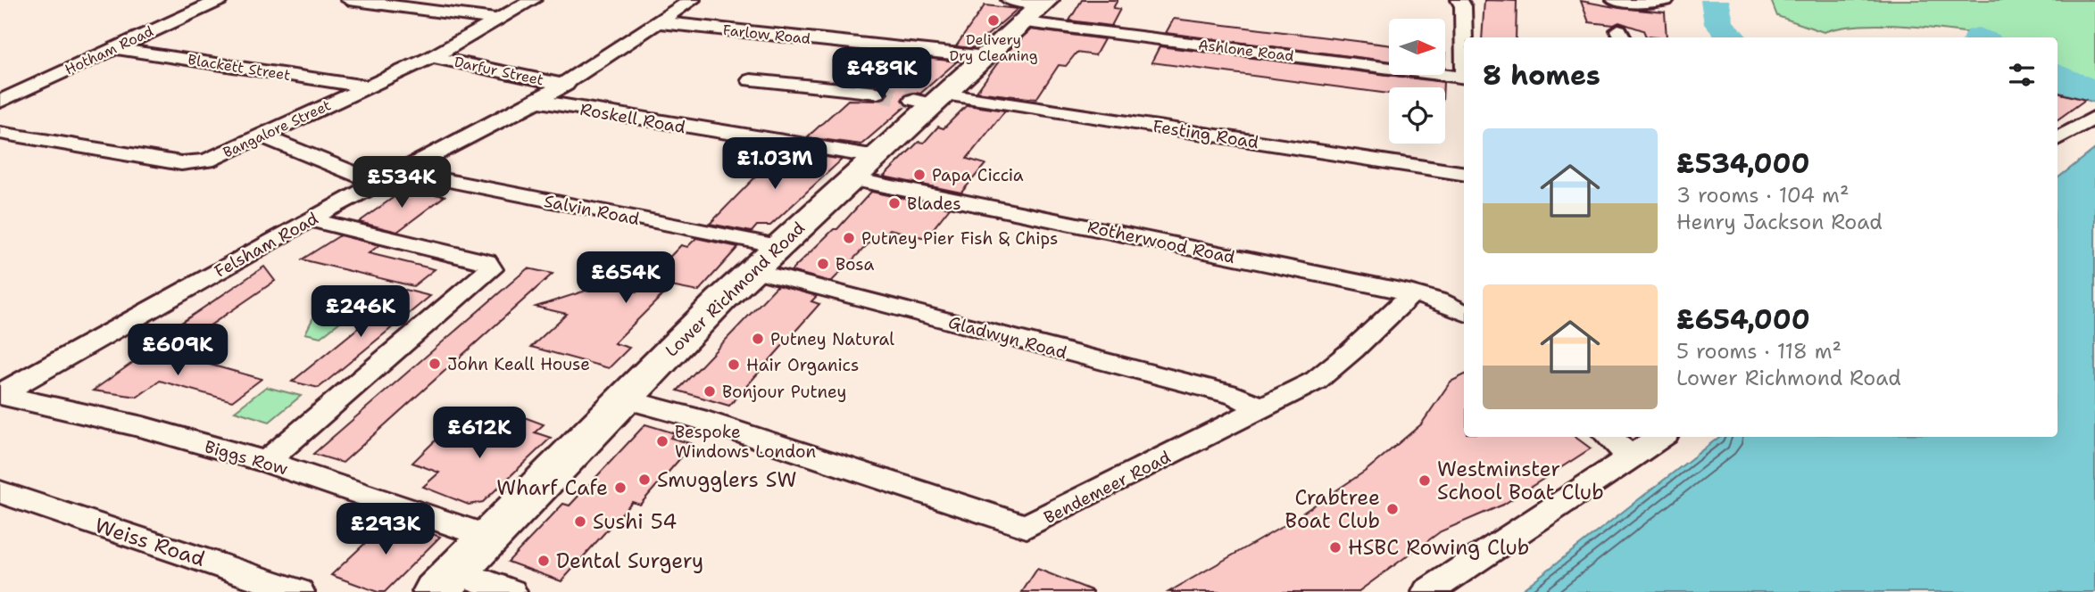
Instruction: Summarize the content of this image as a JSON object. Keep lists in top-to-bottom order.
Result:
{
  "streets": {
    "main road": ["Lower Richmond Road"],
    "street": [
      "Farlow Road",
      "Hotham Road",
      "Ashlone Road",
      "Blackett Street",
      "Darfur Street",
      "Roskell Road",
      "Bangalore Street",
      "Festing Road",
      "Salvin Road",
      "Rotherwood Road",
      "Felsham Road",
      "Gladwyn Road",
      "Biggs Row",
      "Bendemeer Road",
      "Weiss Road"
    ]
  },
  "crossings": [
    ["Farlow Road", "Felsham Road"],
    ["Farlow Road", "Lower Richmond Road"],
    ["Hotham Road", "Blackett Street"],
    ["Ashlone Road", "Lower Richmond Road"],
    ["Blackett Street", "Bangalore Street"],
    ["Darfur Street", "Bangalore Street"],
    ["Darfur Street", "Felsham Road"],
    ["Roskell Road", "Felsham Road"],
    ["Roskell Road", "Lower Richmond Road"],
    ["Festing Road", "Lower Richmond Road"],
    ["Salvin Road", "Felsham Road"],
    ["Salvin Road", "Lower Richmond Road"],
    ["Salvin Road", "Gladwyn Road"],
    ["Rotherwood Road", "Lower Richmond Road"],
    ["Rotherwood Road", "Bendemeer Road"],
    ["Felsham Road", "Biggs Row"],
    ["Lower Richmond Road", "Gladwyn Road"],
    ["Lower Richmond Road", "Biggs Row"],
    ["Lower Richmond Road", "Bendemeer Road"],
    ["Gladwyn Road", "Bendemeer Road"]
  ],
  "places": [
    "Delivery Dry Cleaning",
    "Papa Ciccia",
    "Blades",
    "Putney Pier Fish & Chips",
    "Bosa",
    "Putney Natural",
    "John Keall House",
    "Hair Organics",
    "Bonjour Putney",
    "Bespoke Windows London",
    "Smugglers SW",
    "Westminster School Boat Club",
    "Wharf Cafe",
    "Crabtree Boat Club",
    "Sushi 54",
    "HSBC Rowing Club",
    "Dental Surgery"
  ],
  "north": "right",
  "page": {
    "heading": "8 homes",
    "price": [
      "£489K",
      "£1.03M",
      "£534K",
      "£654K",
      "£246K",
      "£609K",
      "£612K",
      "£293K"
    ],
    "list": [
      {
        "name": "£534,000",
        "note": "3 rooms · 104 m² · Henry Jackson Road"
      },
      {
        "name": "£654,000",
        "note": "5 rooms · 118 m² · Lower Richmond Road"
      }
    ]
  }
}
